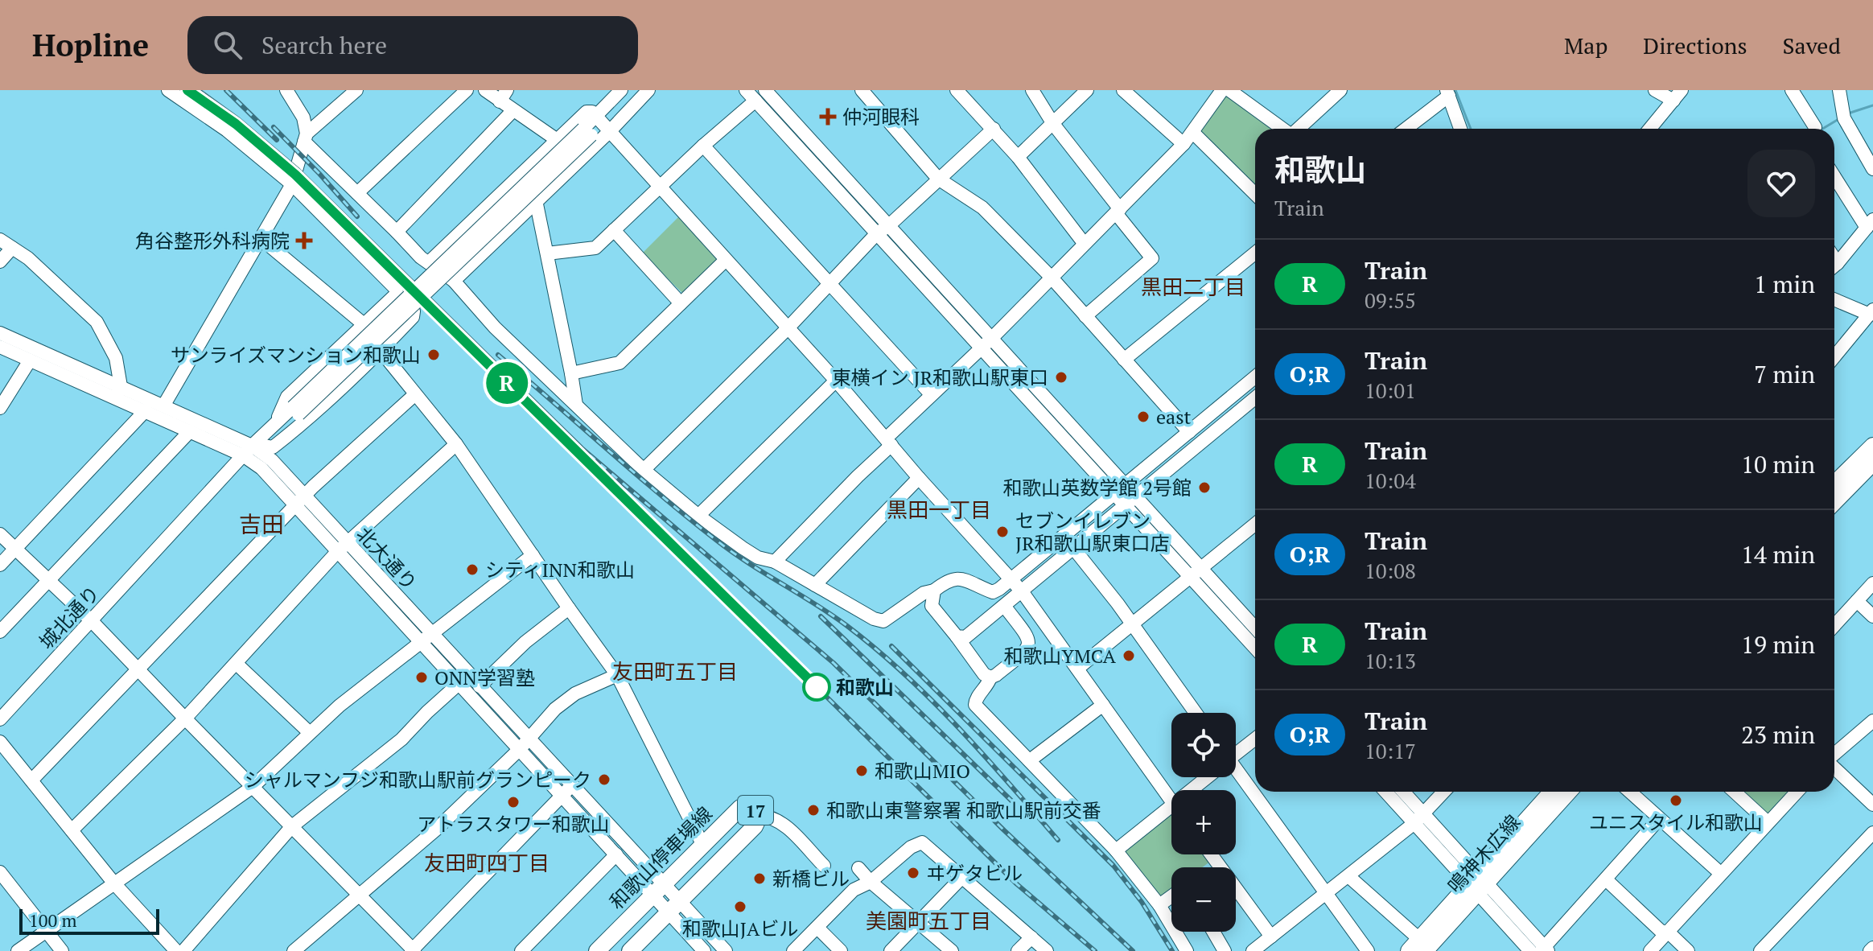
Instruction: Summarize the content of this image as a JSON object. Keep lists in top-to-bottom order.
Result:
{
  "streets": {
    "main road": ["17", "鳴神木広線", "和歌山停車場線"],
    "street": ["北大通り", "城北通り"]
  },
  "crossings": [
    ["北大通り", "城北通り"],
    ["北大通り", "17"],
    ["北大通り", "和歌山停車場線"],
    ["17", "和歌山停車場線"]
  ],
  "districts": [
    "黒田二丁目",
    "黒田一丁目",
    "吉田",
    "友田町五丁目",
    "友田町四丁目",
    "美園町五丁目"
  ],
  "places": {
    "health": ["仲河眼科", "角谷整形外科病院"],
    "other": [
      "サンライズマンション和歌山",
      "東横イン JR和歌山駅東口",
      "east",
      "和歌山英数学館 2号館",
      "セブンイレブン JR和歌山駅東口店",
      "シティINN和歌山",
      "和歌山YMCA",
      "ONN学習塾",
      "和歌山",
      "和歌山MIO",
      "シャルマンフジ和歌山駅前グランピーク",
      "ユニスタイル和歌山",
      "アトラスタワー和歌山",
      "和歌山東警察署 和歌山駅前交番",
      "ヰゲタビル",
      "新橋ビル",
      "和歌山JAビル"
    ]
  },
  "scale_bar": "100 m",
  "page": {
    "header": "Hopline",
    "search": "Search here",
    "nav": ["Map", "Directions", "Saved"],
    "on_map": "R",
    "heading": ["和歌山", "Train"],
    "list": [
      {
        "mark": "R",
        "name": "Train",
        "note": "09:55",
        "value": "1 min"
      },
      {
        "mark": "O;R",
        "name": "Train",
        "note": "10:01",
        "value": "7 min"
      },
      {
        "mark": "R",
        "name": "Train",
        "note": "10:04",
        "value": "10 min"
      },
      {
        "mark": "O;R",
        "name": "Train",
        "note": "10:08",
        "value": "14 min"
      },
      {
        "mark": "R",
        "name": "Train",
        "note": "10:13",
        "value": "19 min"
      },
      {
        "mark": "O;R",
        "name": "Train",
        "note": "10:17",
        "value": "23 min"
      }
    ],
    "map_buttons": ["+", "−"],
    "scale": "100 m"
  }
}
